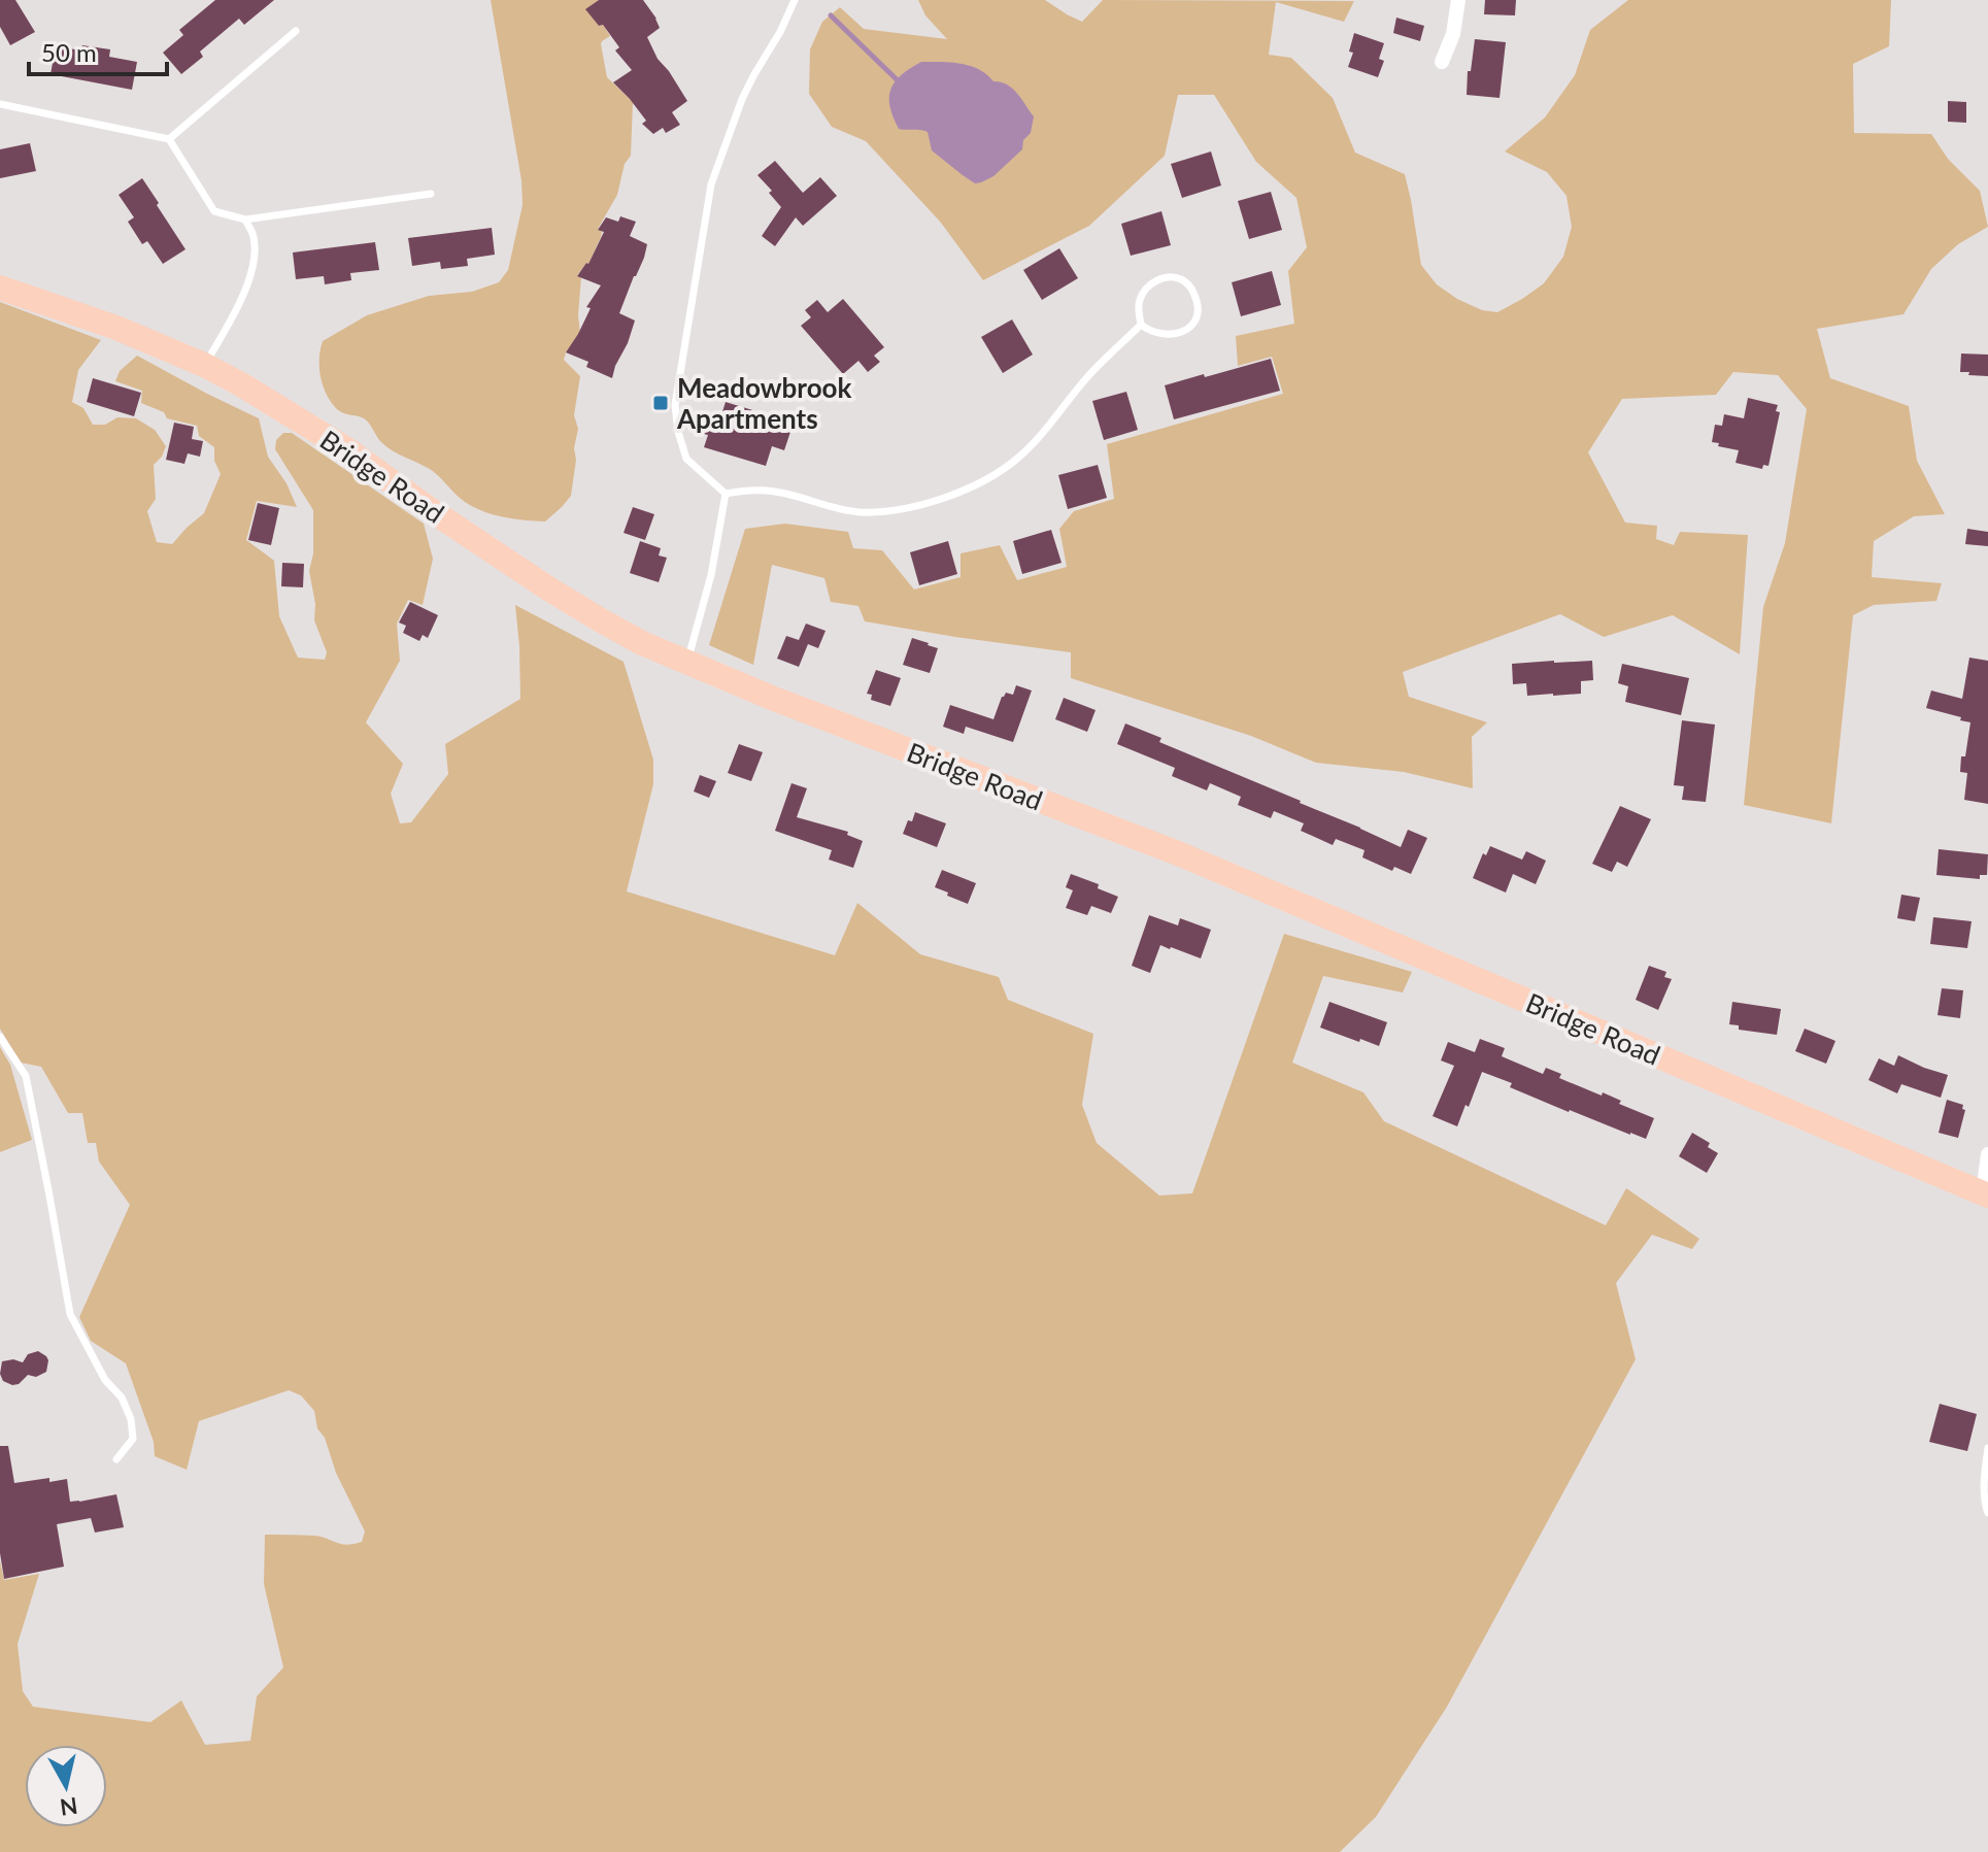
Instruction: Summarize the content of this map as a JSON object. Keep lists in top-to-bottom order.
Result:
{
  "streets": {
    "main road": ["Bridge Road"]
  },
  "places": {
    "transit": ["Meadowbrook Apartments"]
  },
  "scale_bar": "50 m",
  "north": "bottom"
}
